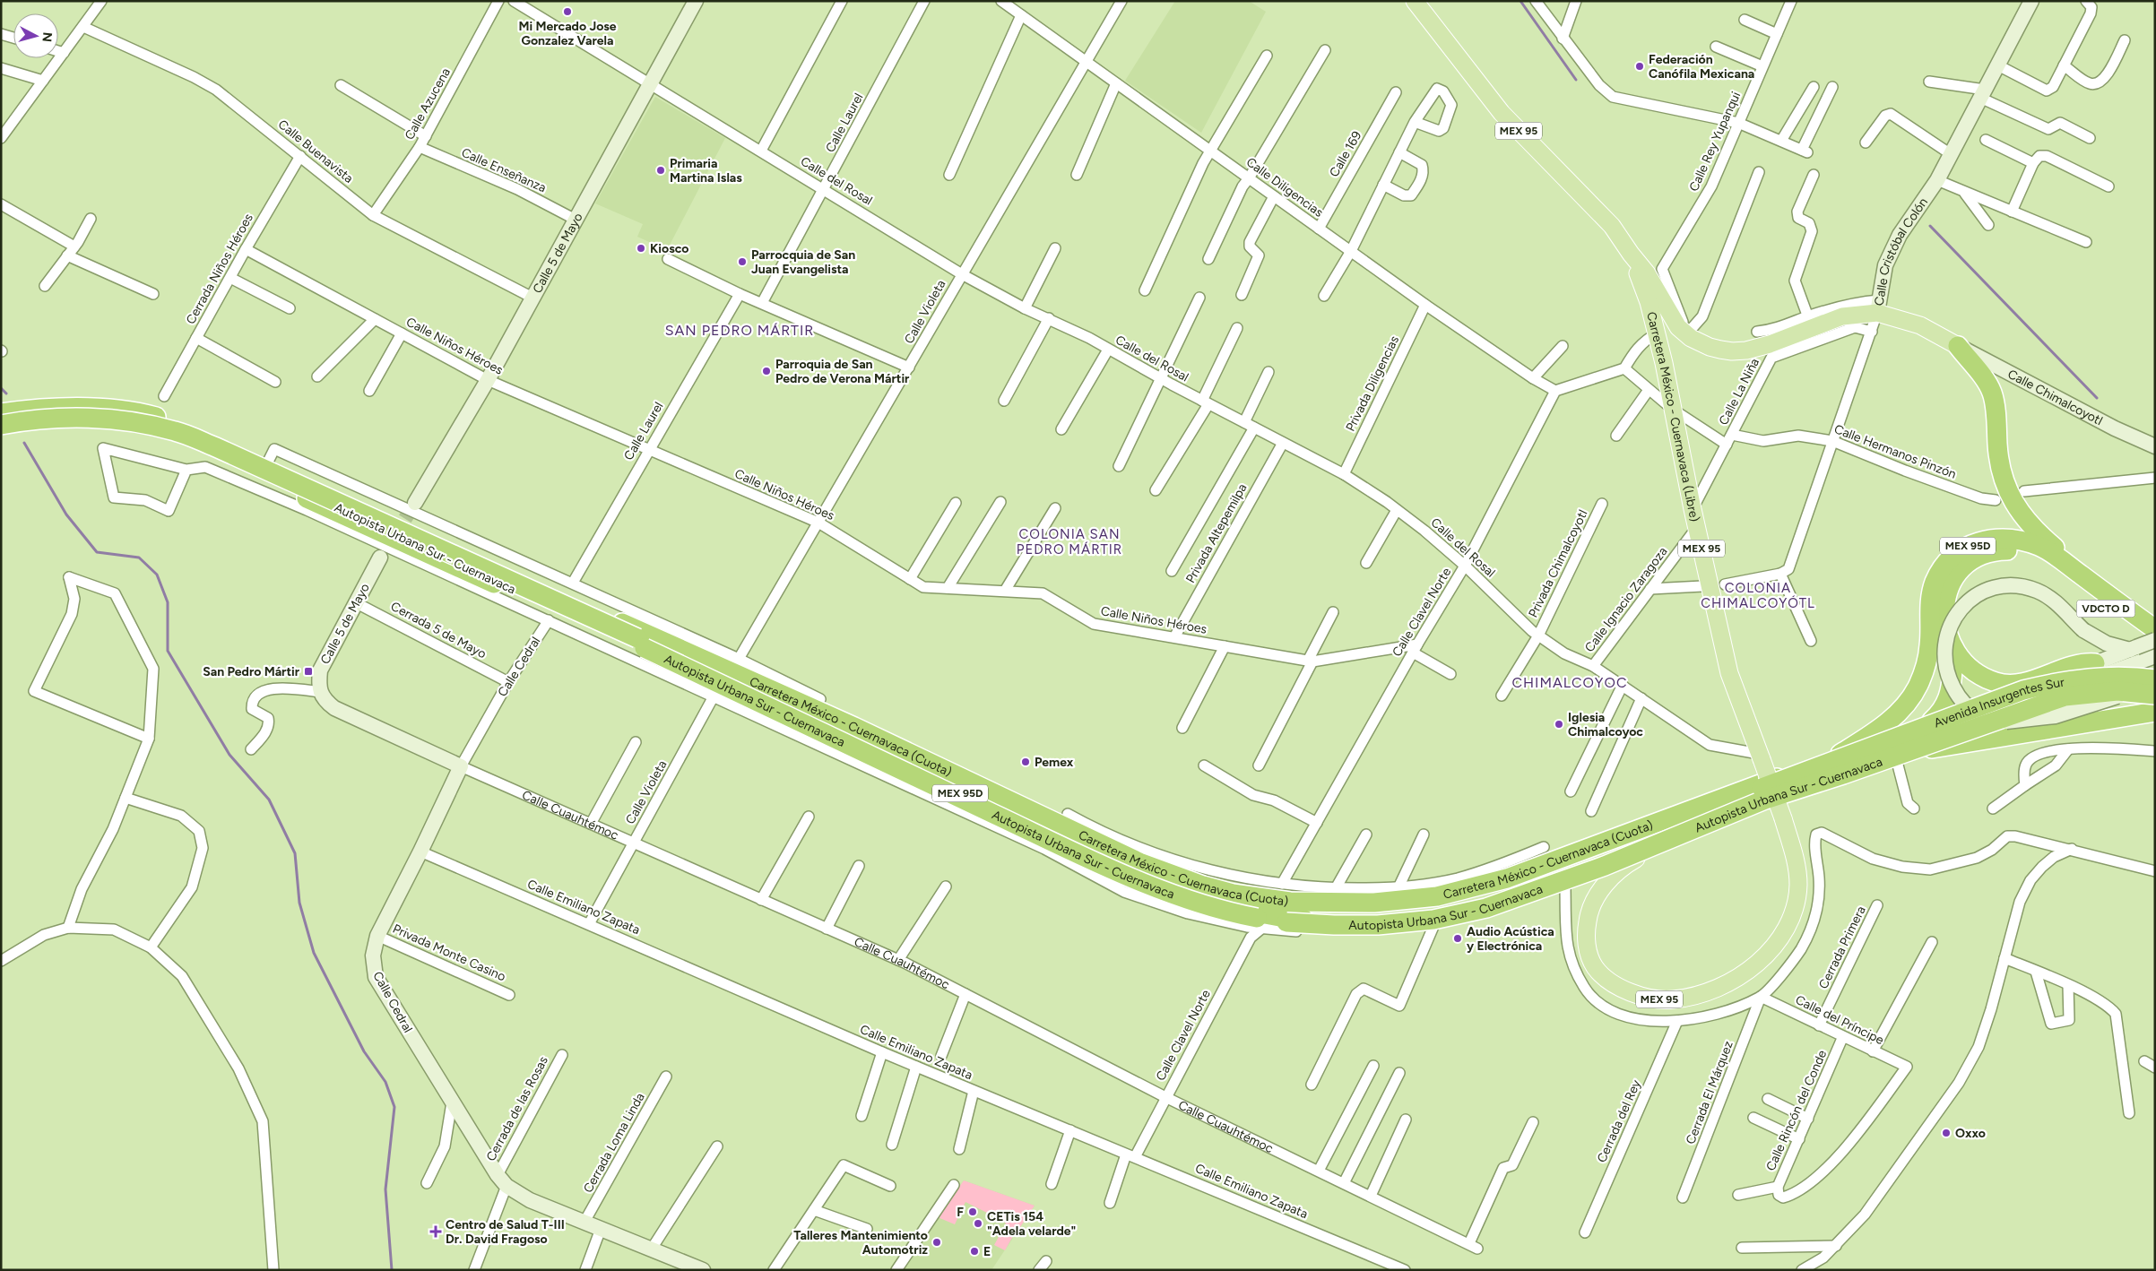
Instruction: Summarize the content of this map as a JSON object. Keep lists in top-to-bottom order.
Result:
{
  "streets": {
    "highway": [
      "MEX 95D",
      "Autopista Urbana Sur - Cuernavaca",
      "VDCTO D",
      "Carretera México - Cuernavaca (Cuota)"
    ],
    "main road": ["MEX 95", "Carretera México - Cuernavaca (Libre)"],
    "street": [
      "Calle Azucena",
      "Calle Laurel",
      "Calle Rey Yupanqui",
      "Calle Buenavista",
      "Calle 169",
      "Calle Enseñanza",
      "Calle del Rosal",
      "Calle Diligencias",
      "Calle 5 de Mayo",
      "Calle Cristóbal Colón",
      "Cerrada Niños Héroes",
      "Calle Violeta",
      "Calle Niños Héroes",
      "Privada Diligencias",
      "Calle La Niña",
      "Calle Chimalcoyotl",
      "Calle Hermanos Pinzón",
      "Privada Altepemilpa",
      "Privada Chimalcoyotl",
      "Calle Ignacio Zaragoza",
      "Calle Clavel Norte",
      "Cerrada 5 de Mayo",
      "Calle Cedral",
      "Avenida Insurgentes Sur",
      "Calle Cuauhtémoc",
      "Calle Emiliano Zapata",
      "Cerrada Primera",
      "Privada Monte Casino",
      "Calle del Príncipe",
      "Cerrada El Márquez",
      "Cerrada de las Rosas",
      "Calle Rincón del Conde",
      "Cerrada del Rey",
      "Cerrada Loma Linda"
    ]
  },
  "crossings": [
    ["Calle Azucena", "Calle Buenavista"],
    ["Calle Azucena", "Calle Enseñanza"],
    ["Calle Laurel", "Calle del Rosal"],
    ["Calle Laurel", "Calle Niños Héroes"],
    ["Calle Rey Yupanqui", "Carretera México - Cuernavaca (Libre)"],
    ["Calle Buenavista", "Calle 5 de Mayo"],
    ["Calle Buenavista", "Cerrada Niños Héroes"],
    ["Calle 169", "Calle Diligencias"],
    ["Calle Enseñanza", "Calle 5 de Mayo"],
    ["Calle del Rosal", "Calle 5 de Mayo"],
    ["Calle del Rosal", "Calle Violeta"],
    ["Calle del Rosal", "Privada Diligencias"],
    ["Calle del Rosal", "Carretera México - Cuernavaca (Libre)"],
    ["Calle del Rosal", "Privada Altepemilpa"],
    ["Calle del Rosal", "Privada Chimalcoyotl"],
    ["Calle del Rosal", "Calle Ignacio Zaragoza"],
    ["Calle del Rosal", "Calle Clavel Norte"],
    ["Calle Diligencias", "Calle Violeta"],
    ["Calle Diligencias", "Privada Diligencias"],
    ["Calle Diligencias", "Calle Clavel Norte"],
    ["Calle 5 de Mayo", "Calle Niños Héroes"],
    ["Calle 5 de Mayo", "Cerrada 5 de Mayo"],
    ["Calle 5 de Mayo", "Calle Cuauhtémoc"],
    ["Calle Cristóbal Colón", "Calle La Niña"],
    ["Calle Cristóbal Colón", "Carretera México - Cuernavaca (Libre)"],
    ["Calle Cristóbal Colón", "Calle Hermanos Pinzón"],
    ["Cerrada Niños Héroes", "Calle Niños Héroes"],
    ["Calle Violeta", "Calle Niños Héroes"],
    ["Calle Violeta", "Calle Cuauhtémoc"],
    ["Calle Violeta", "Calle Emiliano Zapata"],
    ["Calle Niños Héroes", "Privada Altepemilpa"],
    ["Calle Niños Héroes", "Calle Clavel Norte"],
    ["Calle La Niña", "Carretera México - Cuernavaca (Libre)"],
    ["Calle La Niña", "Calle Hermanos Pinzón"],
    ["Calle Chimalcoyotl", "Carretera México - Cuernavaca (Libre)"],
    ["Carretera México - Cuernavaca (Libre)", "Calle Ignacio Zaragoza"],
    ["Carretera México - Cuernavaca (Libre)", "Carretera México - Cuernavaca (Cuota)"],
    ["MEX 95D", "VDCTO D"],
    ["MEX 95D", "Avenida Insurgentes Sur"],
    ["MEX 95D", "Carretera México - Cuernavaca (Cuota)"],
    ["Autopista Urbana Sur - Cuernavaca", "Carretera México - Cuernavaca (Cuota)"],
    ["VDCTO D", "Avenida Insurgentes Sur"],
    ["Calle Clavel Norte", "Calle Cuauhtémoc"],
    ["Calle Clavel Norte", "Calle Emiliano Zapata"],
    ["Cerrada 5 de Mayo", "Calle Cedral"],
    ["Calle Cedral", "Calle Cuauhtémoc"],
    ["Calle Cedral", "Calle Emiliano Zapata"],
    ["Calle Cedral", "Privada Monte Casino"],
    ["Calle Cedral", "Cerrada de las Rosas"],
    ["Calle Cedral", "Cerrada Loma Linda"],
    ["Avenida Insurgentes Sur", "Carretera México - Cuernavaca (Cuota)"],
    ["Cerrada Primera", "Calle del Príncipe"],
    ["Calle del Príncipe", "Cerrada El Márquez"],
    ["Calle del Príncipe", "Calle Rincón del Conde"]
  ],
  "districts": [
    "SAN PEDRO MÁRTIR",
    "COLONIA SAN PEDRO MÁRTIR",
    "COLONIA CHIMALCOYÓTL",
    "CHIMALCOYOC"
  ],
  "places": {
    "other": [
      "Mi Mercado Jose Gonzalez Varela",
      "Federación Canófila Mexicana",
      "Primaria Martina Islas",
      "Kiosco",
      "Parrocquia de San Juan Evangelista",
      "Parroquia de San Pedro de Verona Mártir",
      "Iglesia Chimalcoyoc",
      "Pemex",
      "Audio Acústica y Electrónica",
      "Oxxo",
      "F",
      "CETis 154 \"Adela velarde\"",
      "Talleres Mantenimiento Automotriz",
      "E"
    ],
    "transit": ["San Pedro Mártir"],
    "health": ["Centro de Salud T-III Dr. David Fragoso"]
  },
  "north": "right"
}
